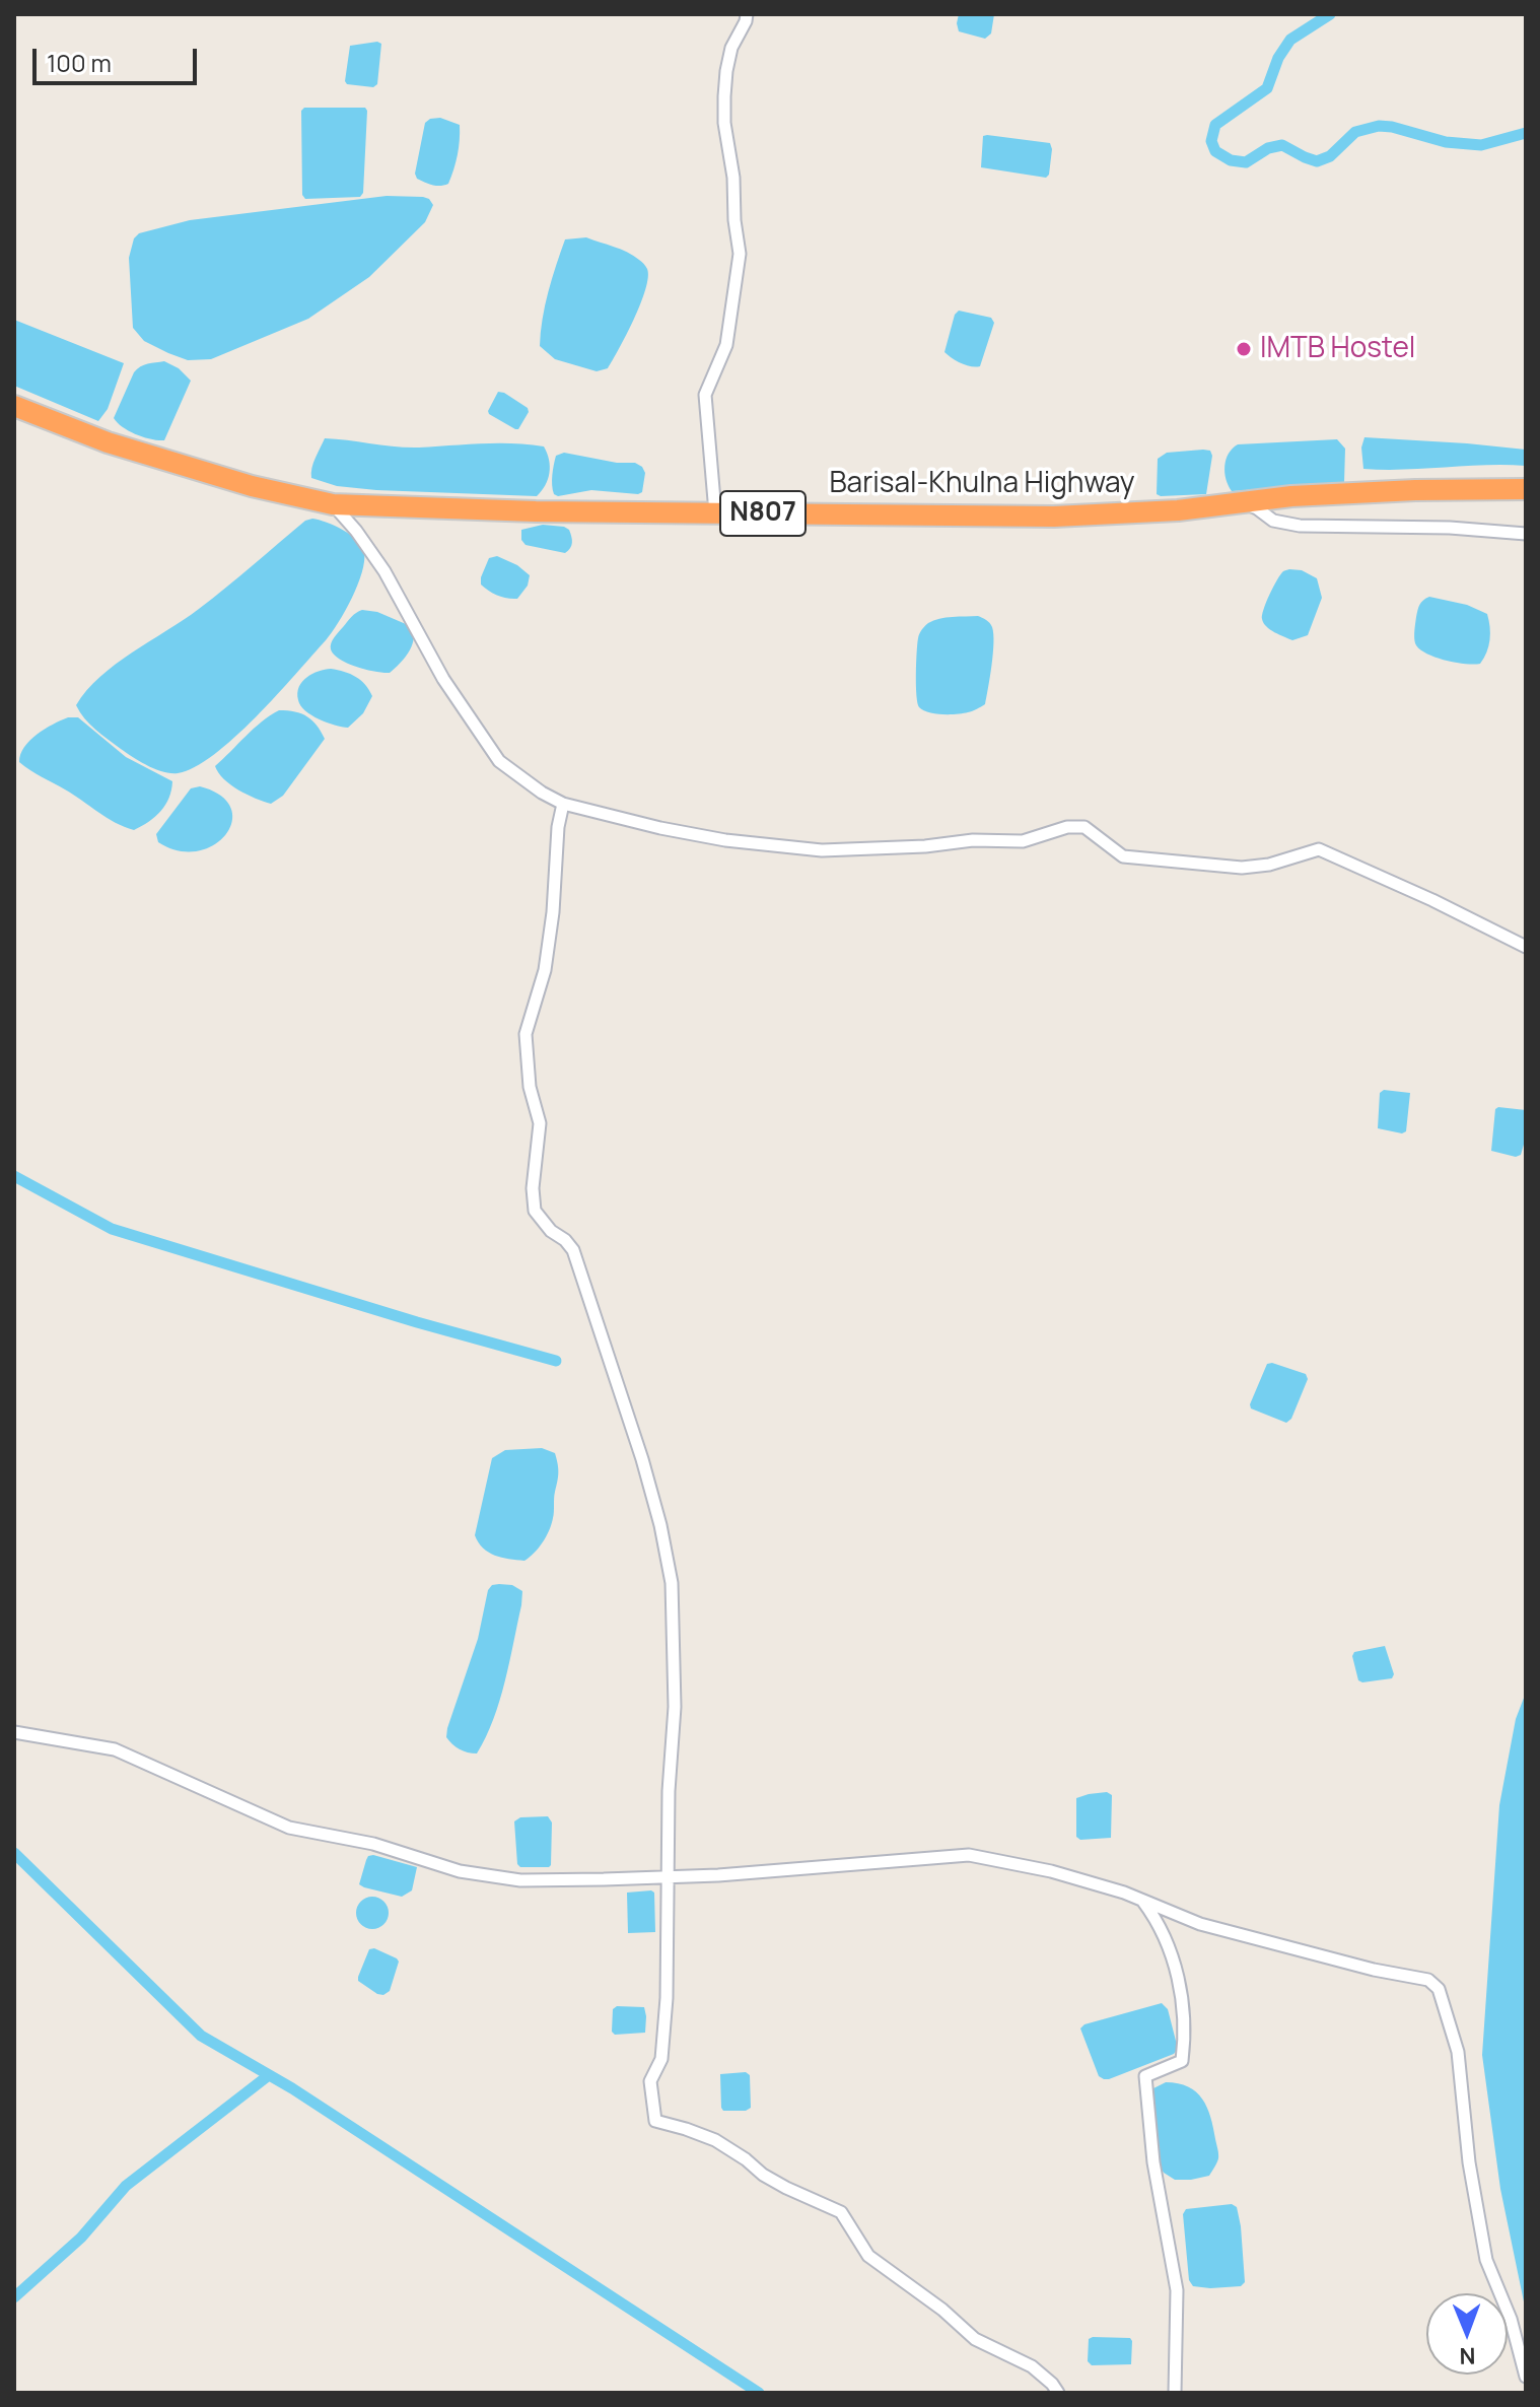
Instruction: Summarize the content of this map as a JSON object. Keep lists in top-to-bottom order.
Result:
{
  "streets": {
    "highway": ["Barisal-Khulna Highway", "N807"]
  },
  "places": ["IMTB Hostel"],
  "scale_bar": "100 m",
  "north": "bottom"
}
